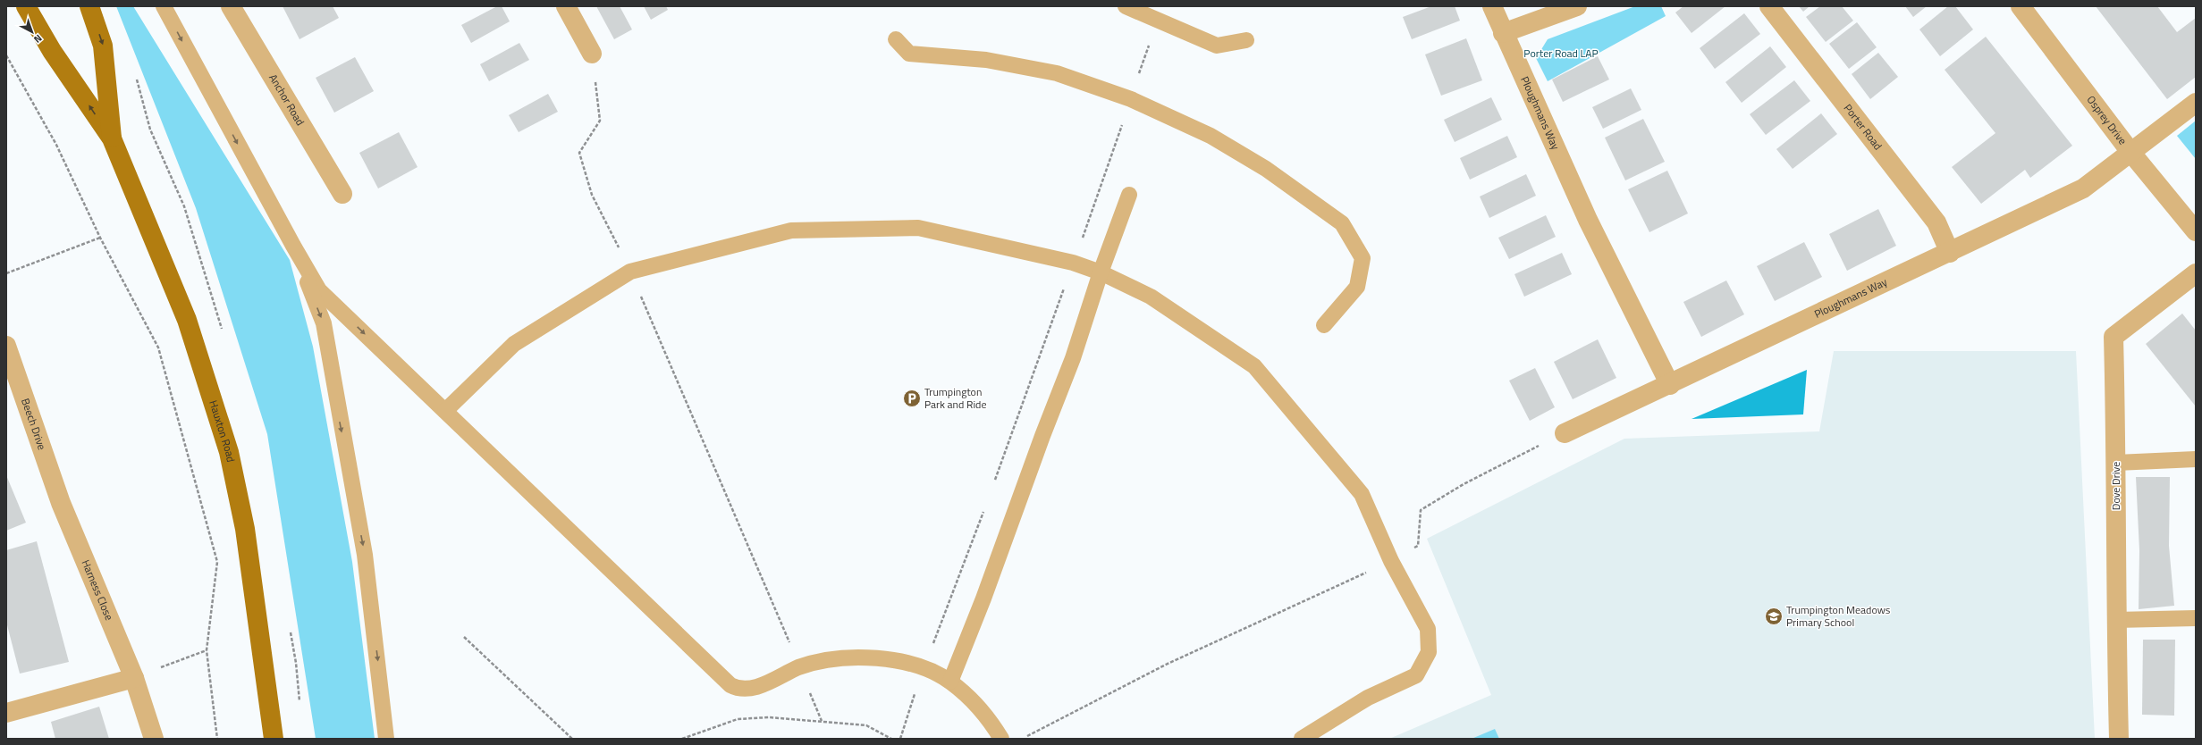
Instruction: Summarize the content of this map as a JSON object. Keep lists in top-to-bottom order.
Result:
{
  "streets": {
    "main road": ["Hauxton Road"],
    "street": [
      "Anchor Road",
      "Ploughmans Way",
      "Osprey Drive",
      "Porter Road",
      "Beech Drive",
      "Dove Drive",
      "Harness Close"
    ]
  },
  "crossings": [
    ["Ploughmans Way", "Osprey Drive"],
    ["Ploughmans Way", "Porter Road"],
    ["Beech Drive", "Harness Close"]
  ],
  "parks": ["Porter Road LAP"],
  "places": {
    "parking": ["Trumpington Park and Ride"],
    "school or university": ["Trumpington Meadows Primary School"]
  },
  "north": "bottom right"
}
